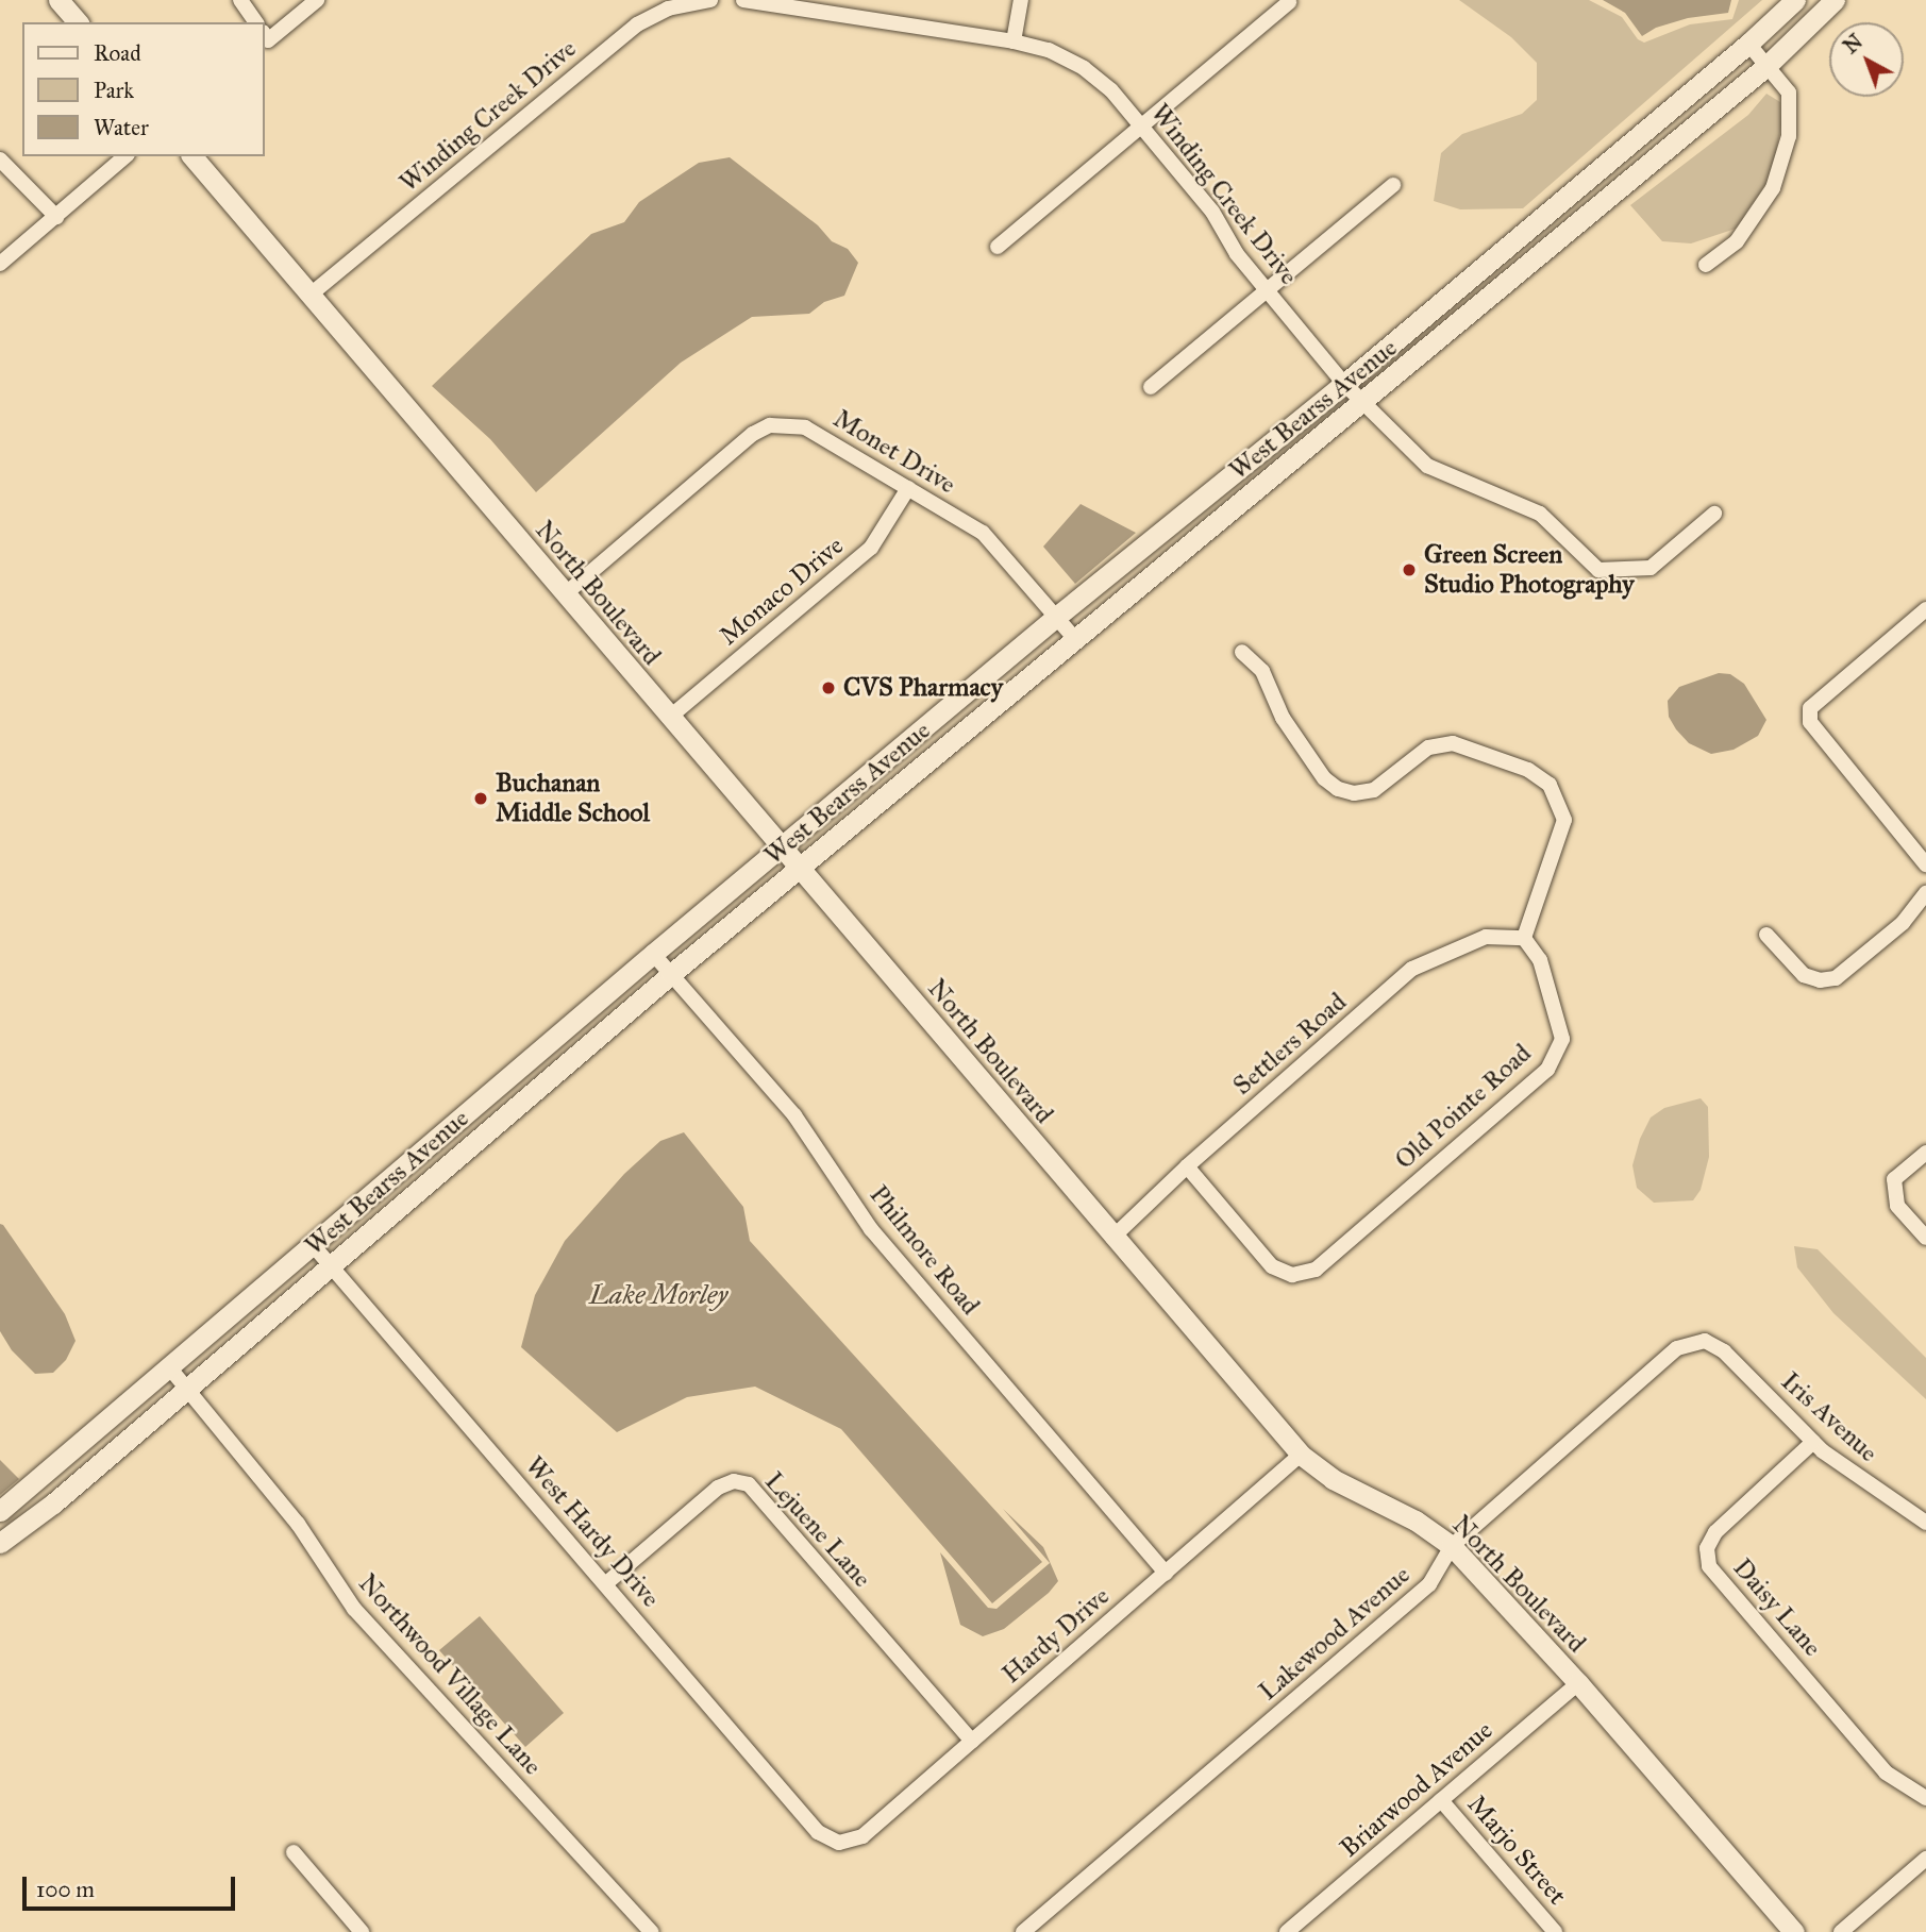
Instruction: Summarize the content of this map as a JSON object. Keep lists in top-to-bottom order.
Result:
{
  "streets": {
    "main road": ["West Bearss Avenue", "North Boulevard"],
    "street": [
      "Winding Creek Drive",
      "Monet Drive",
      "Monaco Drive",
      "Settlers Road",
      "Old Pointe Road",
      "Philmore Road",
      "Iris Avenue",
      "Lejuene Lane",
      "West Hardy Drive",
      "Daisy Lane",
      "Lakewood Avenue",
      "Hardy Drive",
      "Northwood Village Lane",
      "Briarwood Avenue",
      "Marjo Street"
    ]
  },
  "crossings": [
    ["Winding Creek Drive", "West Bearss Avenue"],
    ["Winding Creek Drive", "North Boulevard"],
    ["West Bearss Avenue", "Monet Drive"],
    ["West Bearss Avenue", "North Boulevard"],
    ["West Bearss Avenue", "Philmore Road"],
    ["West Bearss Avenue", "West Hardy Drive"],
    ["West Bearss Avenue", "Northwood Village Lane"],
    ["Monet Drive", "Monaco Drive"],
    ["Monet Drive", "North Boulevard"],
    ["Monaco Drive", "North Boulevard"],
    ["North Boulevard", "Settlers Road"],
    ["North Boulevard", "Lakewood Avenue"],
    ["North Boulevard", "Hardy Drive"],
    ["North Boulevard", "Briarwood Avenue"],
    ["Settlers Road", "Old Pointe Road"],
    ["Philmore Road", "Hardy Drive"],
    ["Iris Avenue", "Daisy Lane"],
    ["Iris Avenue", "Lakewood Avenue"],
    ["Lejuene Lane", "West Hardy Drive"],
    ["Lejuene Lane", "Hardy Drive"],
    ["West Hardy Drive", "Hardy Drive"],
    ["Briarwood Avenue", "Marjo Street"]
  ],
  "water": ["Lake Morley"],
  "places": ["Green Screen Studio Photography", "CVS Pharmacy", "Buchanan Middle School"],
  "legend": ["Road", "Park", "Water"],
  "scale_bar": "100 m",
  "north": "top left"
}
